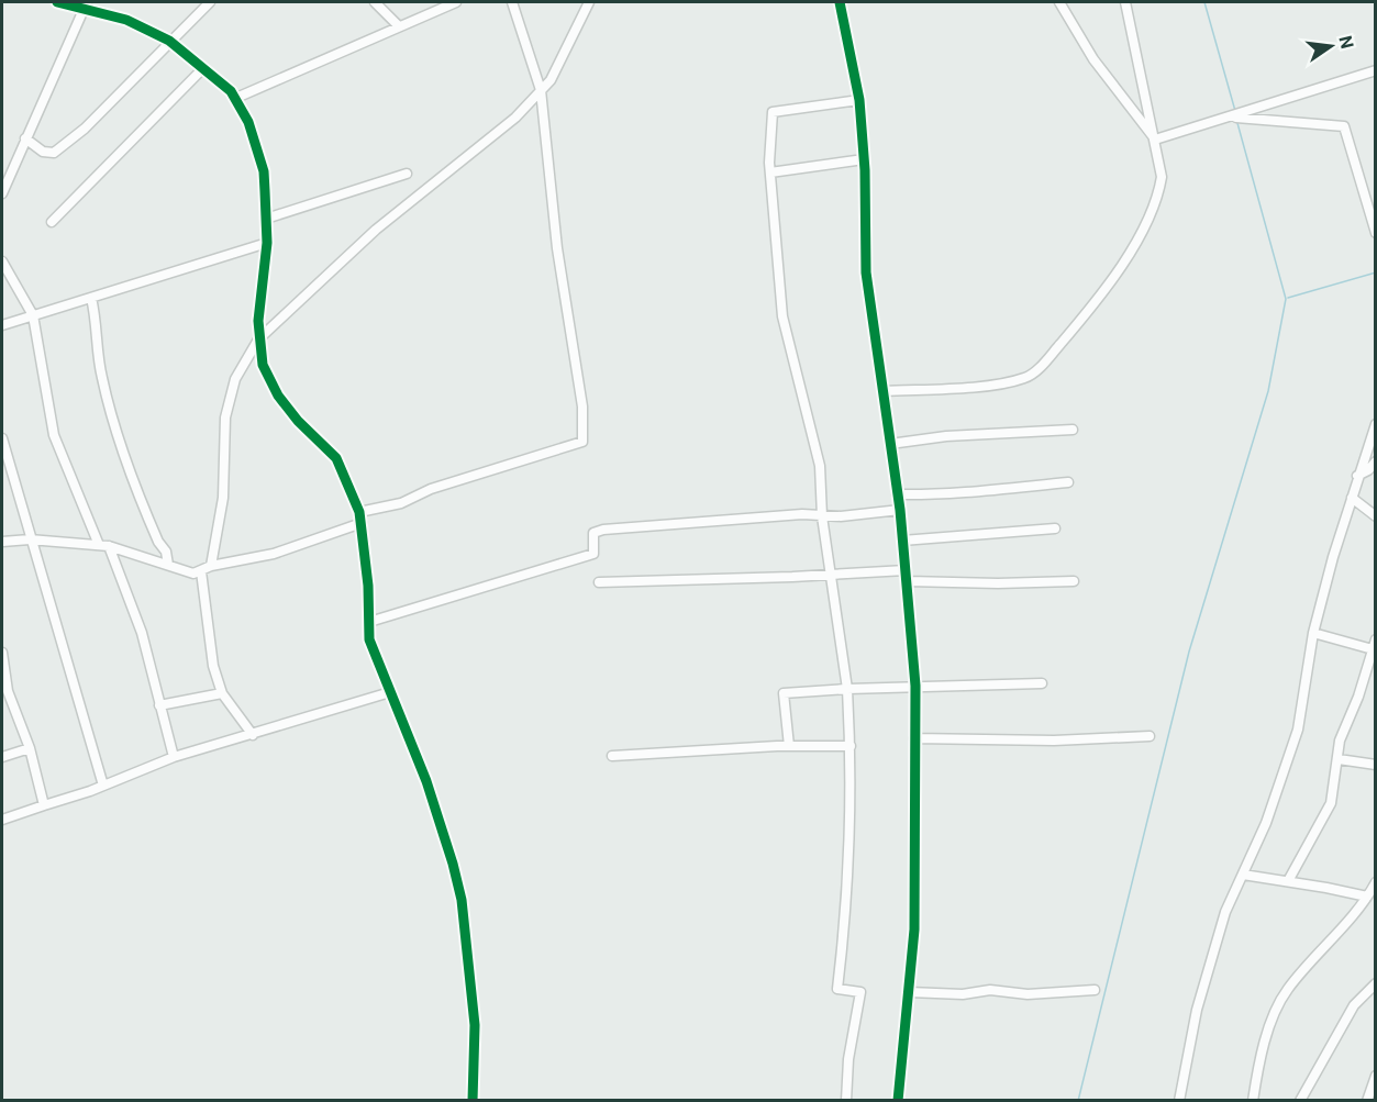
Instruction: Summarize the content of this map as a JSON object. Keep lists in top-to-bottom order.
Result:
{
  "north": "right"
}
